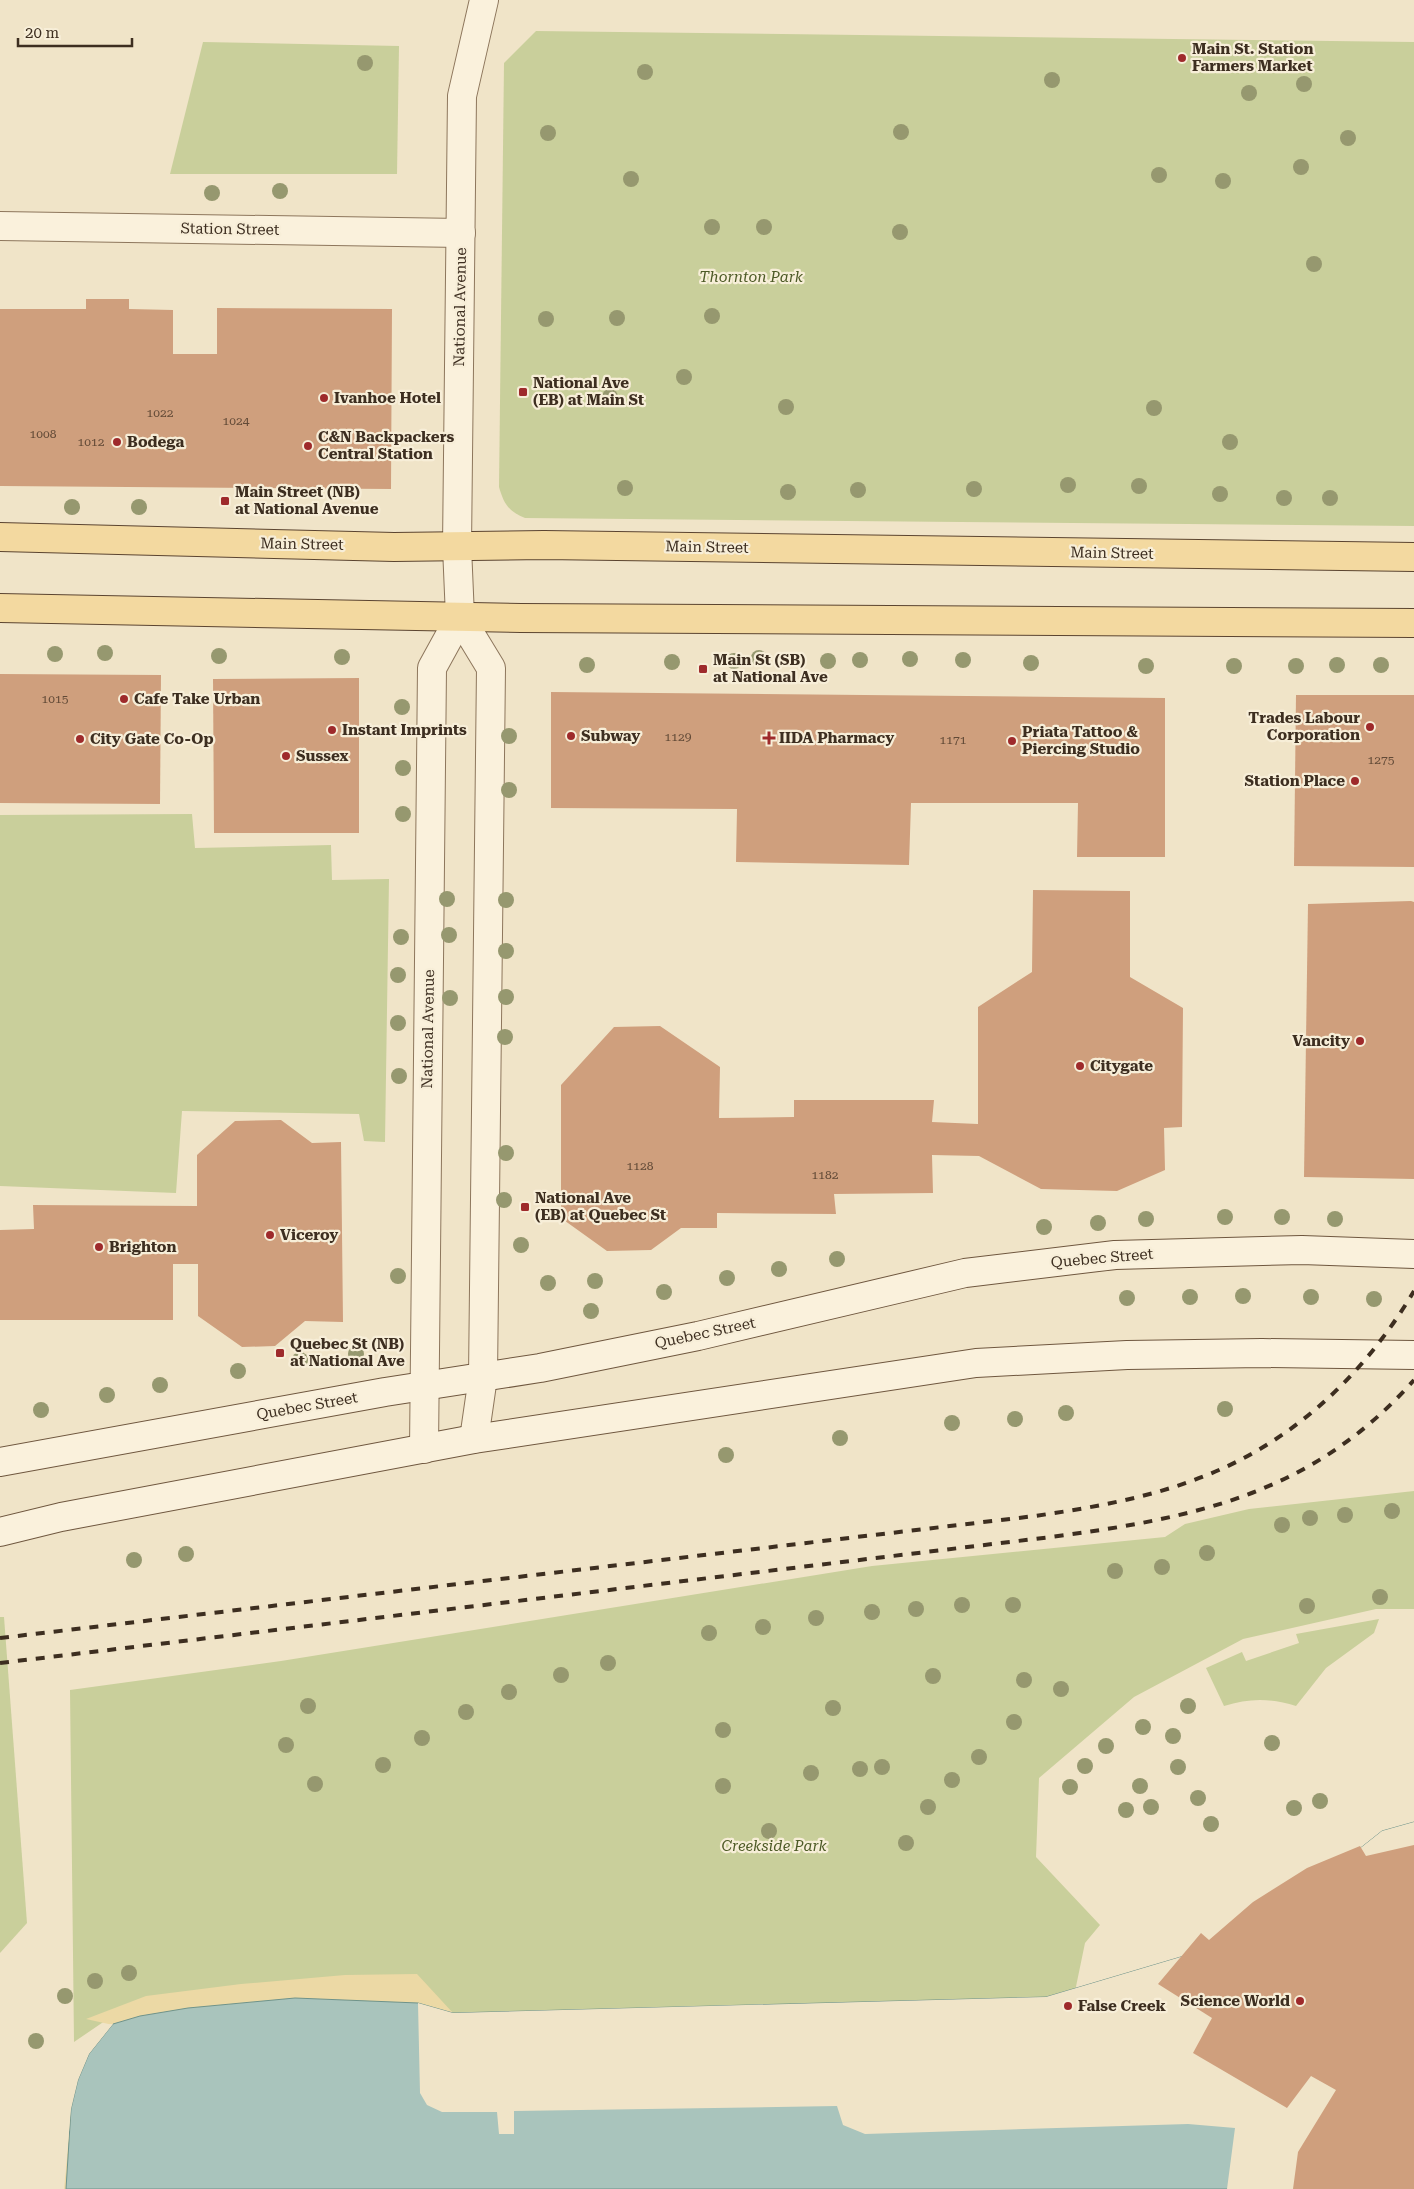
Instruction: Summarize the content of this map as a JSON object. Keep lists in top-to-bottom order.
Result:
{
  "streets": {
    "main road": [
      "Station Street",
      "National Avenue",
      "Main Street",
      "Quebec Street"
    ]
  },
  "crossings": [
    ["Station Street", "National Avenue"],
    ["National Avenue", "Main Street"],
    ["National Avenue", "Quebec Street"]
  ],
  "parks": ["Thornton Park", "Creekside Park"],
  "places": {
    "other": [
      "Main St. Station Farmers Market",
      "Ivanhoe Hotel",
      "Bodega",
      "C&N Backpackers Central Station",
      "Cafe Take Urban",
      "Trades Labour Corporation",
      "Instant Imprints",
      "Subway",
      "City Gate Co-Op",
      "Priata Tattoo & Piercing Studio",
      "Sussex",
      "Station Place",
      "Vancity",
      "Citygate",
      "Viceroy",
      "Brighton",
      "Science World",
      "False Creek"
    ],
    "transit": [
      "National Ave (EB) at Main St",
      "Main Street (NB) at National Avenue",
      "Main St (SB) at National Ave",
      "National Ave (EB) at Quebec St",
      "Quebec St (NB) at National Ave"
    ],
    "health": ["IIDA Pharmacy"]
  },
  "house_numbers": [
    "1022",
    "1024",
    "1008",
    "1012",
    "1015",
    "1129",
    "1171",
    "1275",
    "1128",
    "1182"
  ],
  "scale_bar": "20 m"
}
